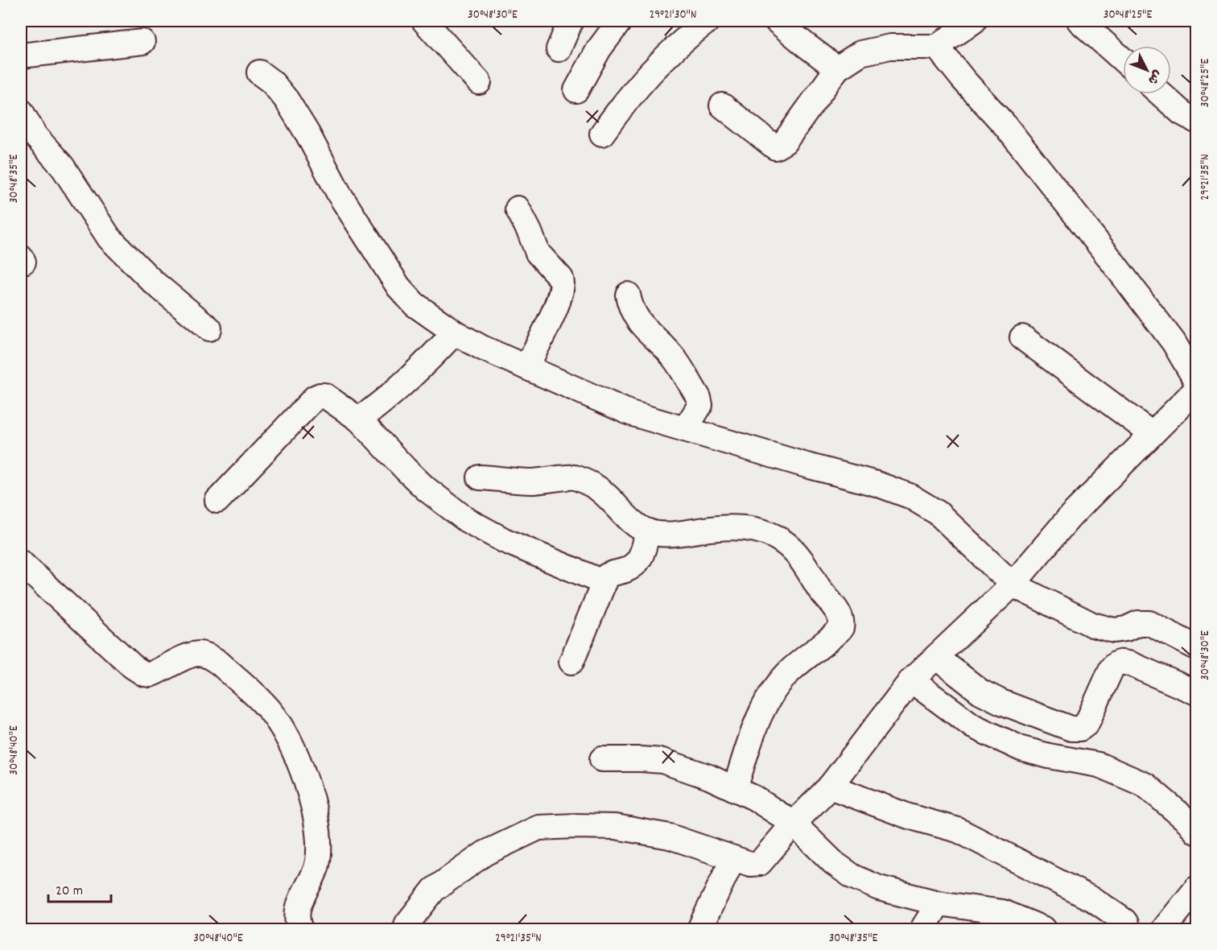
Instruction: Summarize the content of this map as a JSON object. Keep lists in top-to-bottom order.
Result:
{
  "scale_bar": "20 m",
  "north": "bottom right",
  "coordinates": [
    "30°48'30\"E",
    "29°21'30\"N",
    "30°48'25\"E",
    "29°21'35\"N",
    "30°48'35\"E",
    "30°48'40\"E"
  ]
}
